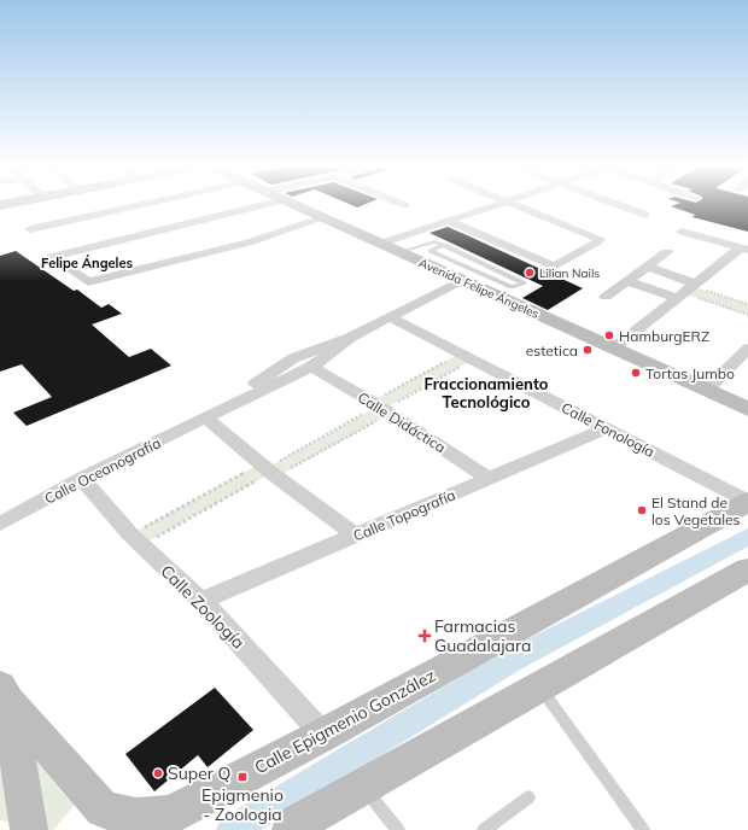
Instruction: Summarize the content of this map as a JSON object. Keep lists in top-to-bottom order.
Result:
{
  "streets": {
    "street": [
      "Avenida Felipe Ángeles",
      "Calle Didáctica",
      "Calle Fonología",
      "Calle Oceanografía",
      "Calle Topografía",
      "Calle Zoología",
      "Calle Epigmenio González"
    ]
  },
  "crossings": [
    ["Avenida Felipe Ángeles", "Calle Oceanografía"],
    ["Calle Didáctica", "Calle Oceanografía"],
    ["Calle Didáctica", "Calle Topografía"],
    ["Calle Fonología", "Calle Oceanografía"],
    ["Calle Fonología", "Calle Topografía"],
    ["Calle Fonología", "Calle Epigmenio González"],
    ["Calle Oceanografía", "Calle Zoología"],
    ["Calle Topografía", "Calle Zoología"],
    ["Calle Zoología", "Calle Epigmenio González"]
  ],
  "districts": ["Felipe Ángeles", "Fraccionamiento Tecnológico"],
  "places": {
    "other": [
      "Lilian Nails",
      "HamburgERZ",
      "estetica",
      "Tortas Jumbo",
      "El Stand de los Vegetales",
      "Super Q"
    ],
    "health": ["Farmacias Guadalajara"],
    "transit": ["Epigmenio - Zoologia"]
  }
}
